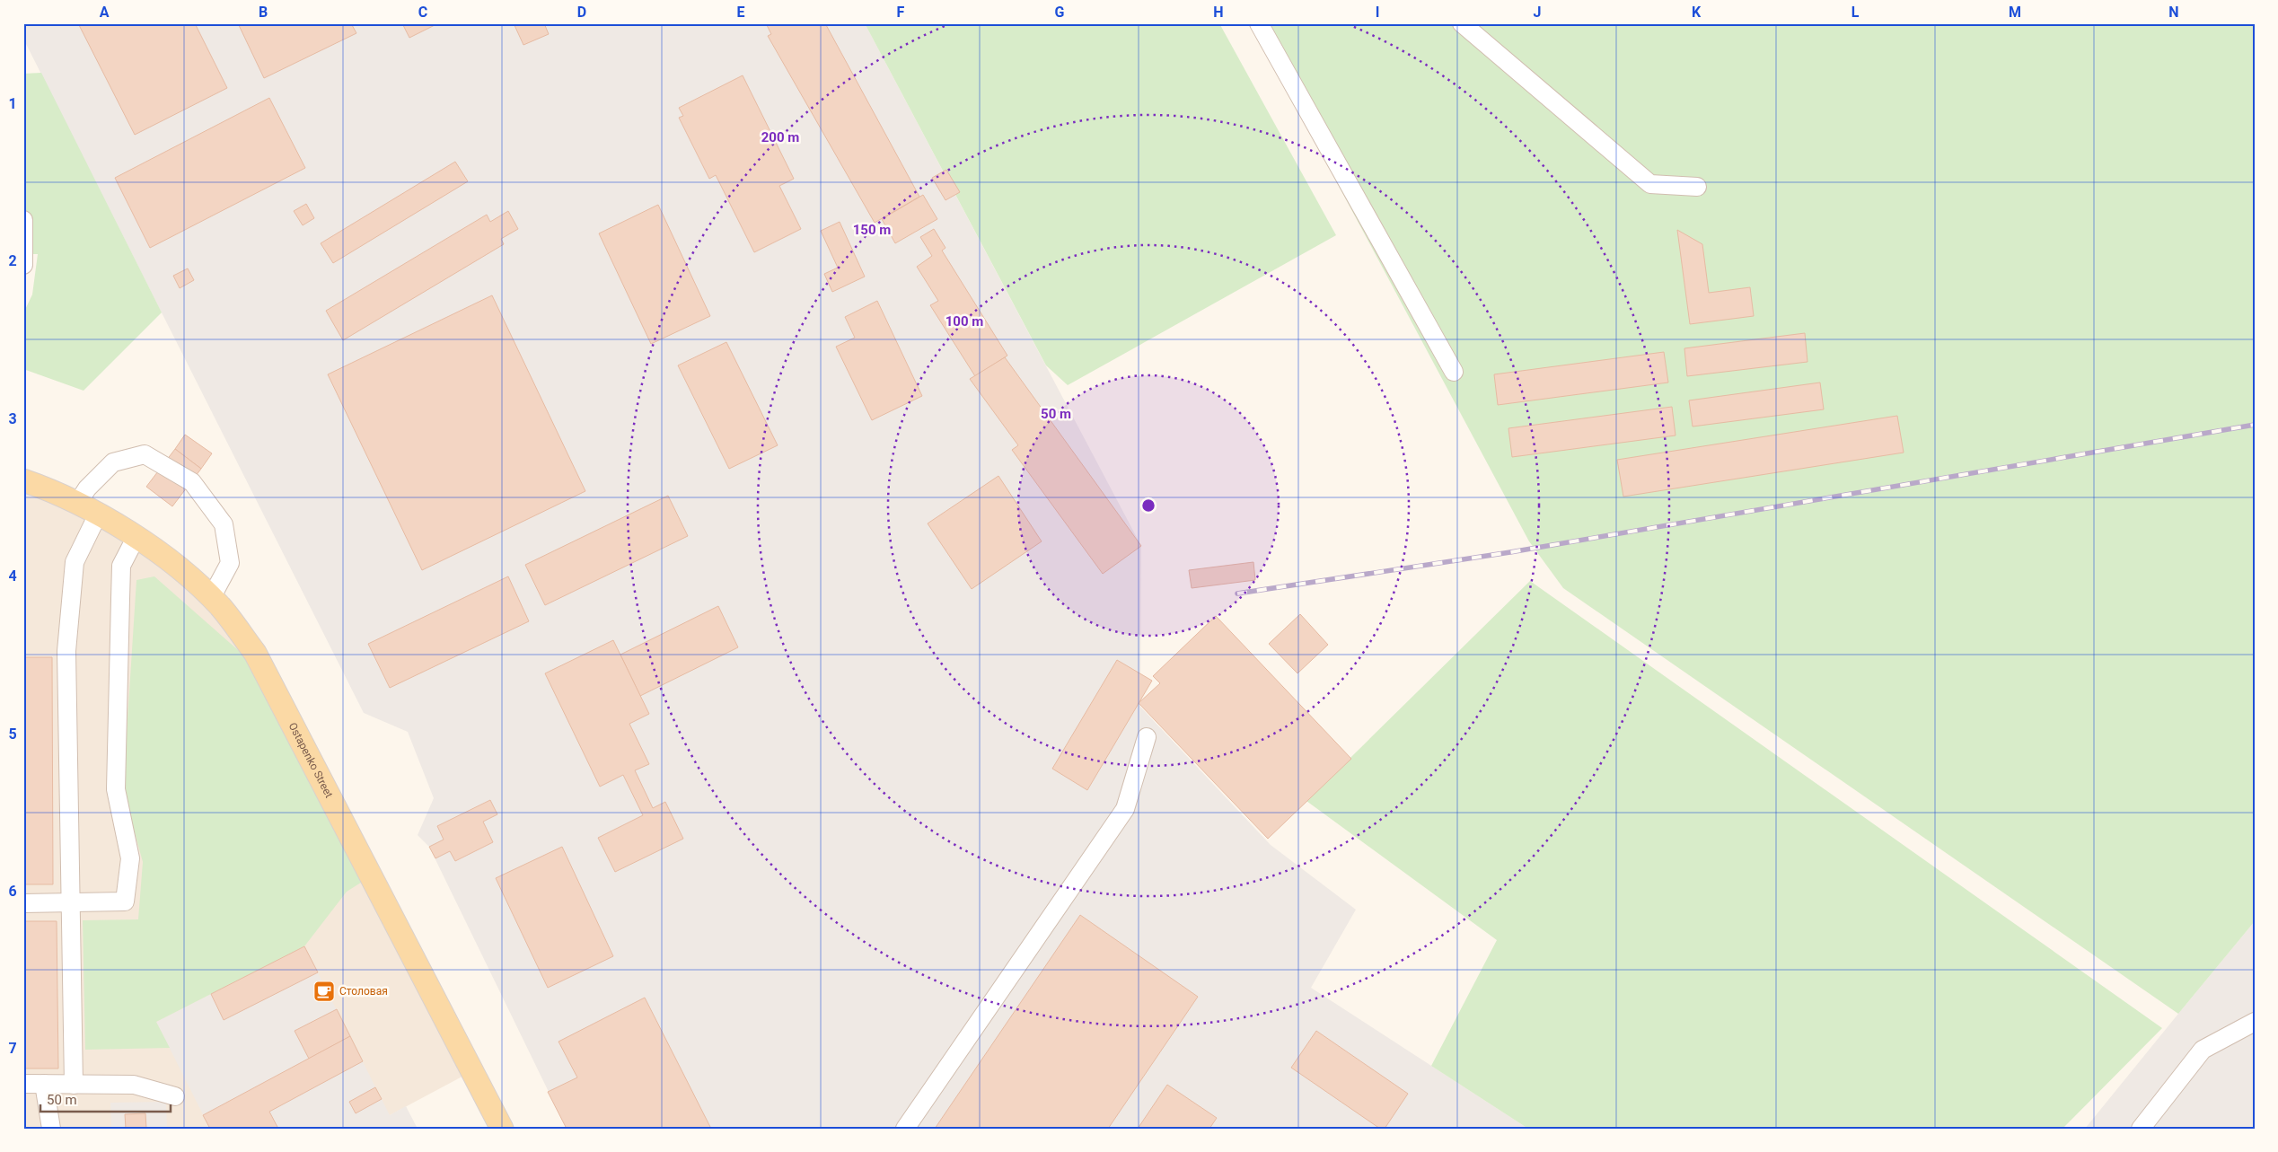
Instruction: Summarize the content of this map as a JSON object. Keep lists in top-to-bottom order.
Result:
{
  "streets": {
    "main road": ["Ostapenko Street"]
  },
  "places": {
    "cafe": ["Столовая"]
  },
  "scale_bar": "50 m",
  "grid": {
    "columns": [
      "A",
      "B",
      "C",
      "D",
      "E",
      "F",
      "G",
      "H",
      "I",
      "J",
      "K",
      "L",
      "M",
      "N"
    ],
    "rows": [
      "1",
      "2",
      "3",
      "4",
      "5",
      "6",
      "7"
    ]
  },
  "rings": [
    "200 m",
    "150 m",
    "100 m",
    "50 m"
  ]
}
